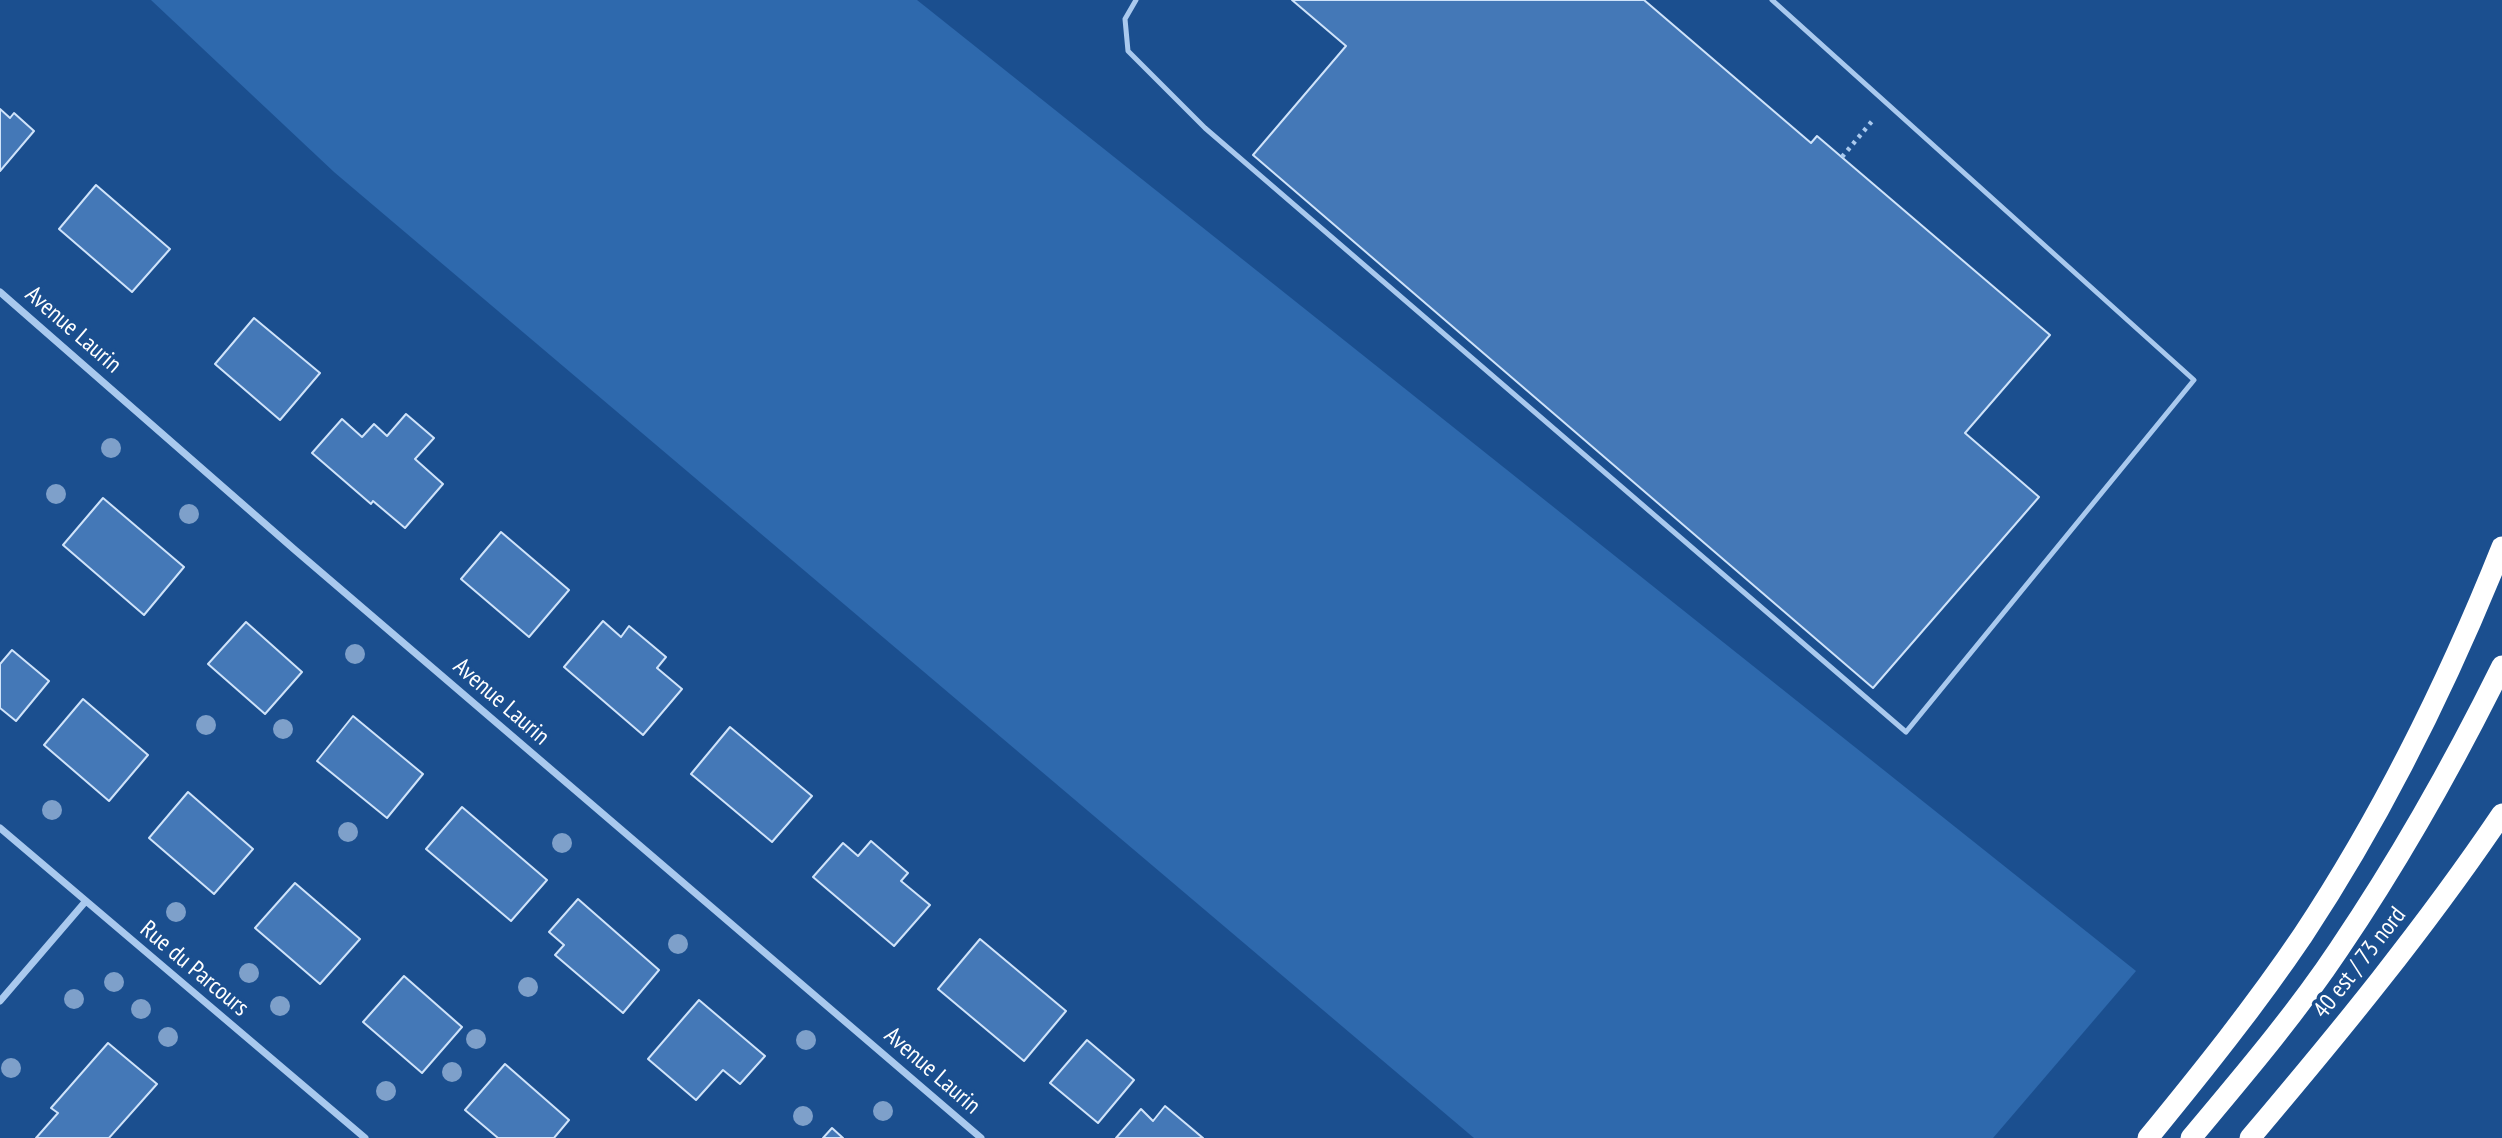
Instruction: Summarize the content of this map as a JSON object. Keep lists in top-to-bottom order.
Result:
{
  "streets": {
    "highway": ["40 est / 73 nord"],
    "street": ["Avenue Laurin", "Rue du Parcours"]
  }
}
